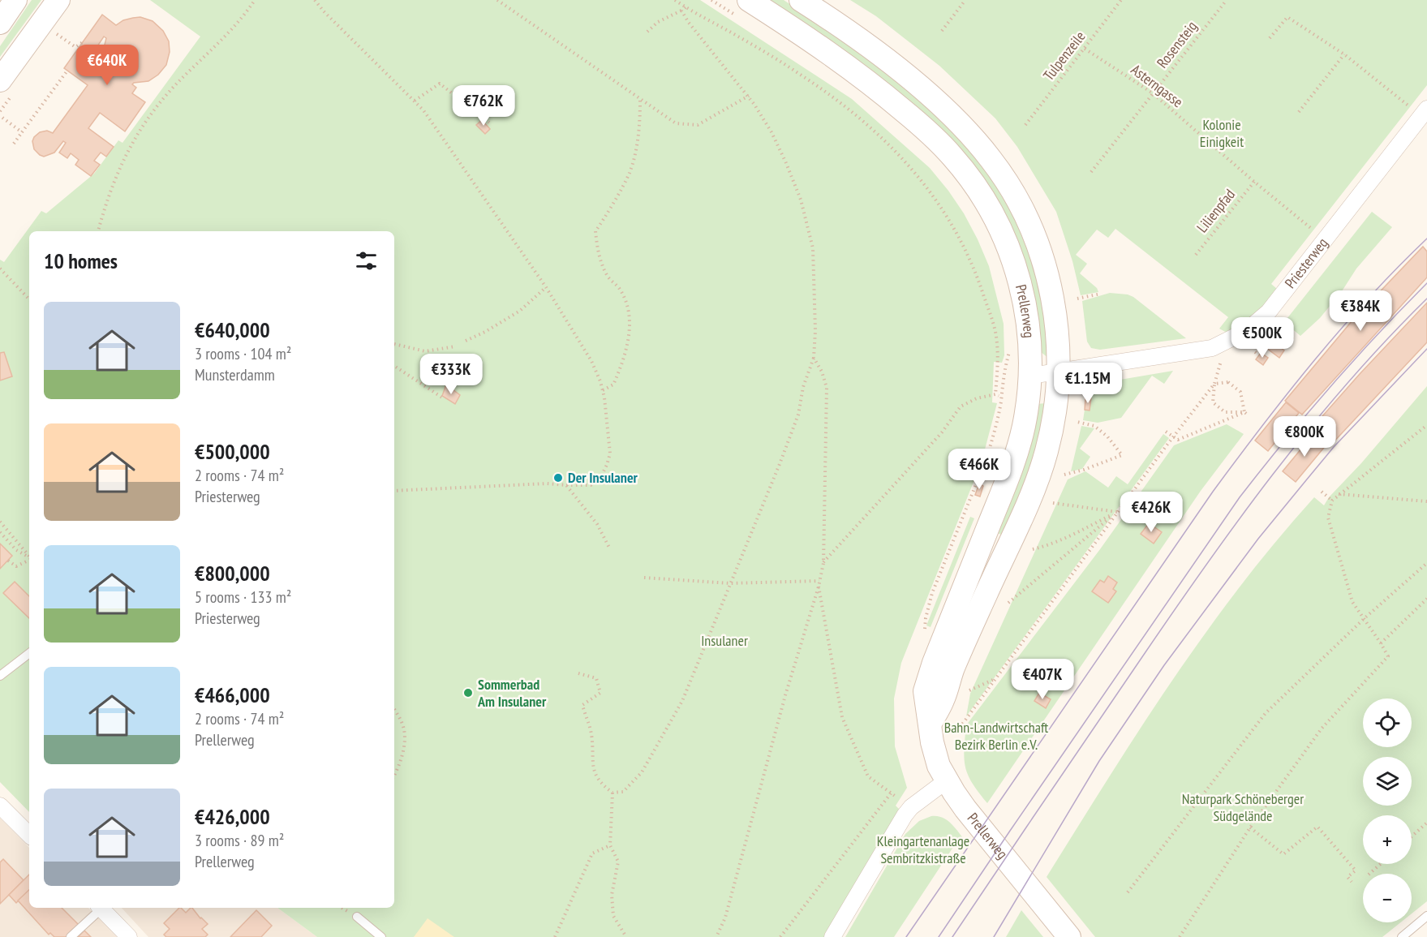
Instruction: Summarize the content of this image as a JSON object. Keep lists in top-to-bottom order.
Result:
{
  "streets": {
    "main road": ["Prellerweg"],
    "street": ["Priesterweg"],
    "path": [
      "Rosensteig",
      "Tulpenzeile",
      "Asterngasse",
      "Lilienpfad"
    ]
  },
  "crossings": [
    ["Rosensteig", "Asterngasse"],
    ["Tulpenzeile", "Asterngasse"],
    ["Asterngasse", "Lilienpfad"],
    ["Asterngasse", "Priesterweg"],
    ["Priesterweg", "Prellerweg"]
  ],
  "parks": [
    "Kolonie Einigkeit",
    "Insulaner",
    "Bahn-Landwirtschaft Bezirk Berlin e.V.",
    "Naturpark Schöneberger Südgelände",
    "Kleingartenanlage Sembritzkistraße"
  ],
  "places": ["Der Insulaner", "Sommerbad Am Insulaner"],
  "page": {
    "price": [
      "€640K",
      "€762K",
      "€384K",
      "€500K",
      "€333K",
      "€1.15M",
      "€800K",
      "€466K",
      "€426K",
      "€407K"
    ],
    "heading": "10 homes",
    "list": [
      {
        "name": "€640,000",
        "note": "3 rooms · 104 m² · Munsterdamm"
      },
      {
        "name": "€500,000",
        "note": "2 rooms · 74 m² · Priesterweg"
      },
      {
        "name": "€800,000",
        "note": "5 rooms · 133 m² · Priesterweg"
      },
      {
        "name": "€466,000",
        "note": "2 rooms · 74 m² · Prellerweg"
      },
      {
        "name": "€426,000",
        "note": "3 rooms · 89 m² · Prellerweg"
      }
    ],
    "map_buttons": ["+", "−"]
  }
}
